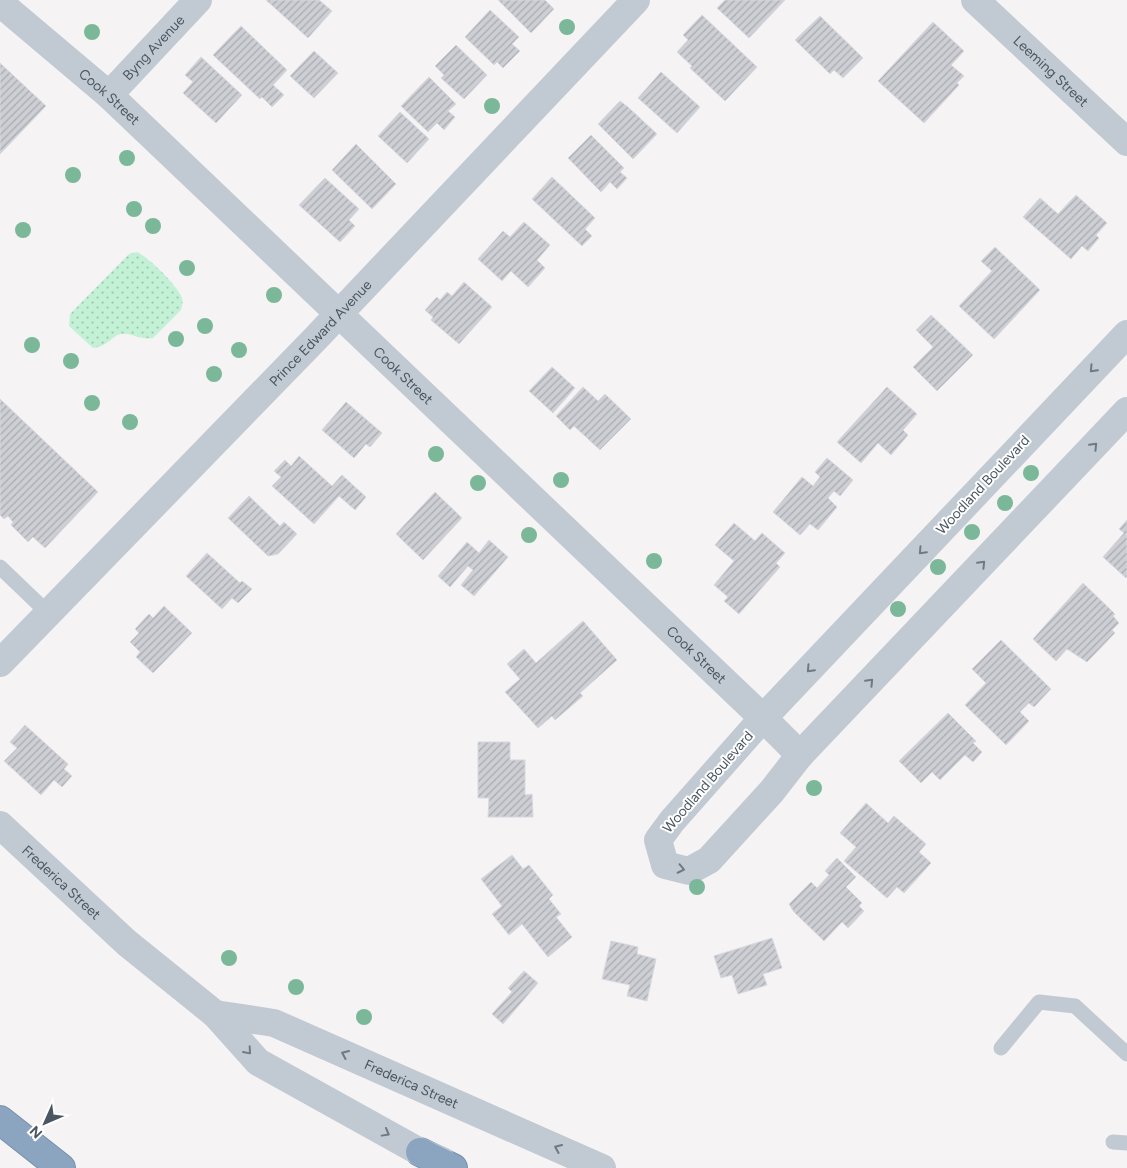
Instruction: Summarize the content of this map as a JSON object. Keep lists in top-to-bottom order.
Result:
{
  "streets": {
    "street": [
      "Byng Avenue",
      "Leeming Street",
      "Cook Street",
      "Prince Edward Avenue",
      "Woodland Boulevard",
      "Frederica Street"
    ]
  },
  "crossings": [
    ["Byng Avenue", "Cook Street"],
    ["Cook Street", "Prince Edward Avenue"],
    ["Cook Street", "Woodland Boulevard"]
  ],
  "north": "bottom left"
}
